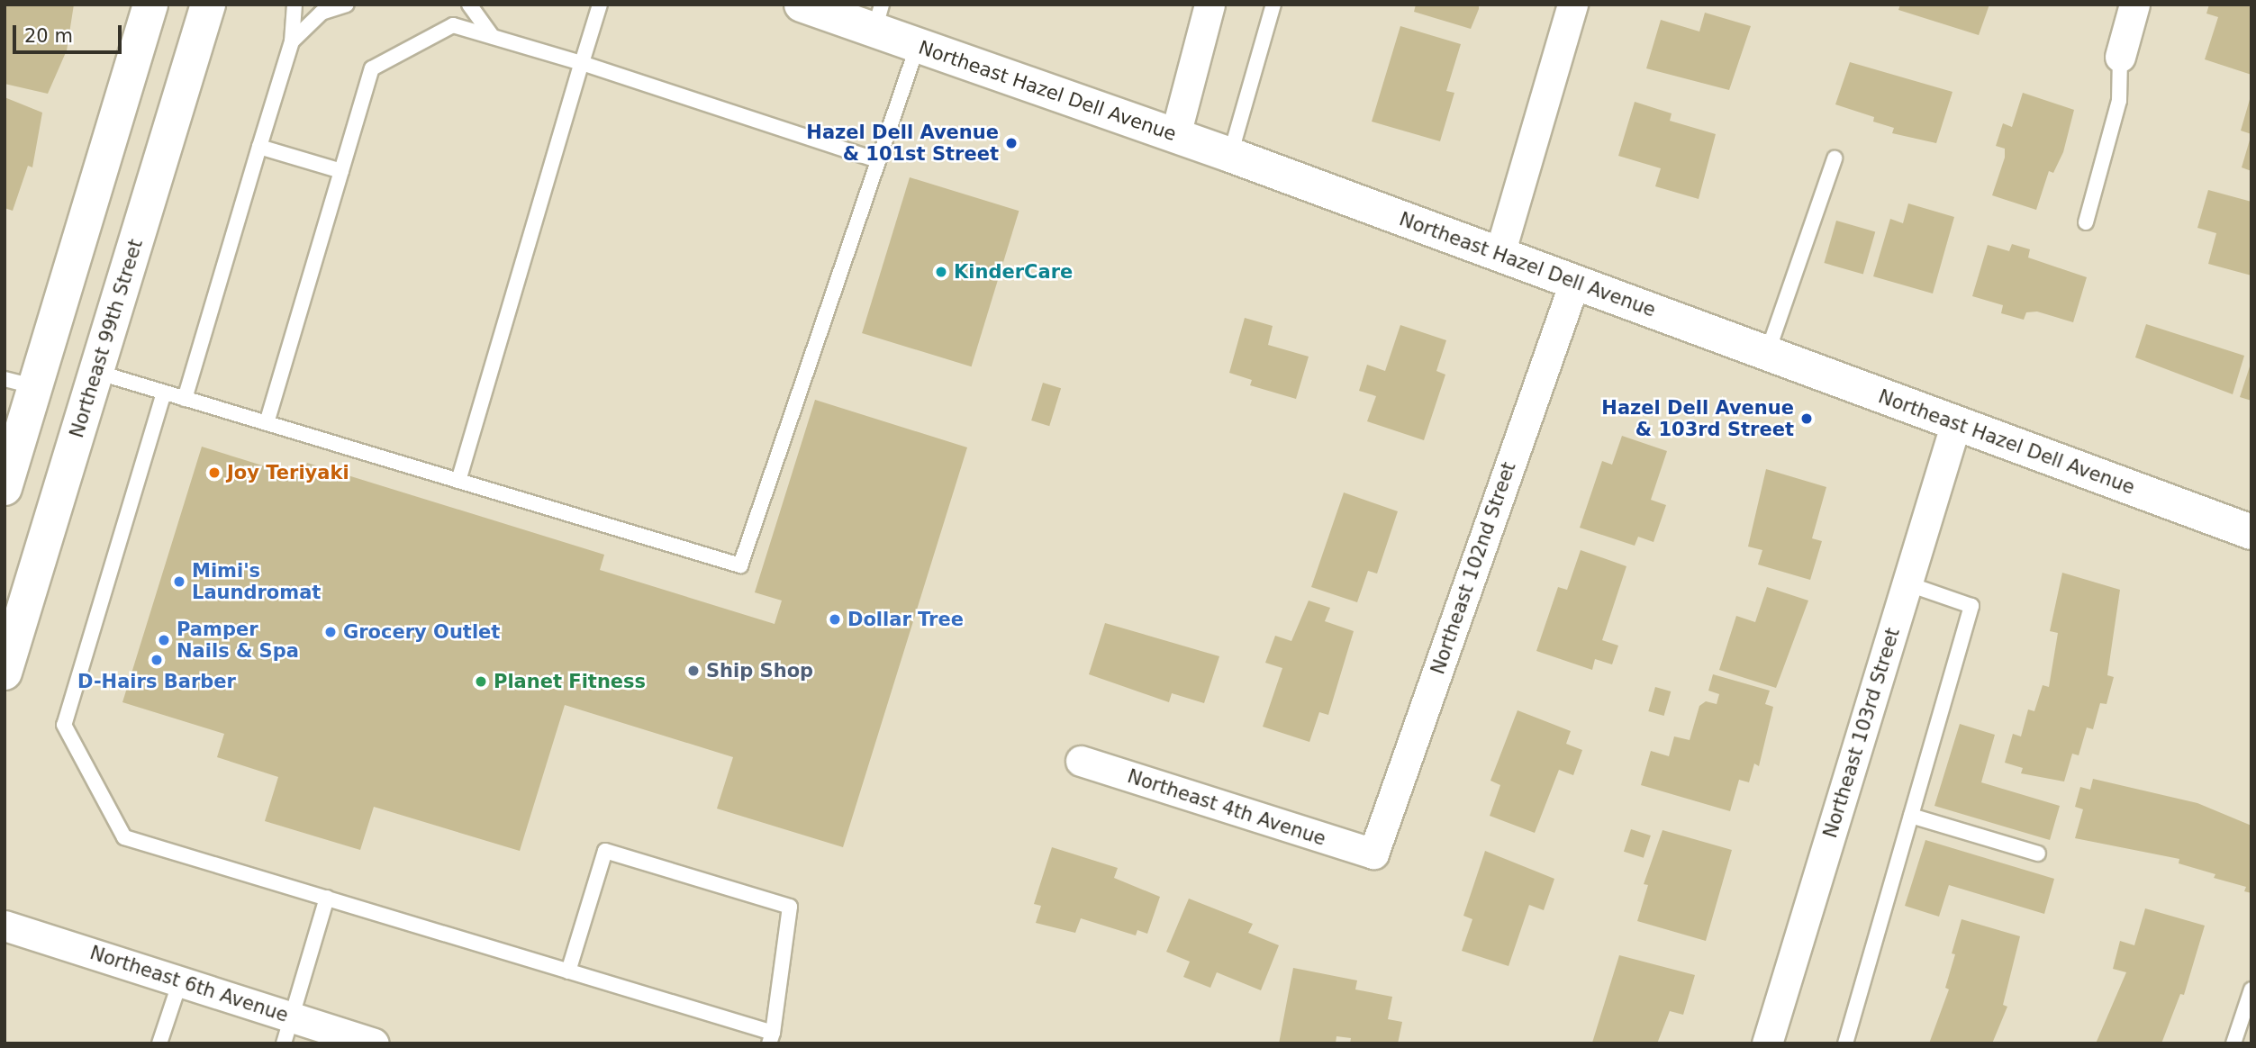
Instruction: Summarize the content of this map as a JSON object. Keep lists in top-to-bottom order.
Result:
{
  "streets": {
    "street": [
      "Northeast Hazel Dell Avenue",
      "Northeast 99th Street",
      "Northeast 102nd Street",
      "Northeast 103rd Street",
      "Northeast 4th Avenue",
      "Northeast 6th Avenue"
    ]
  },
  "crossings": [
    ["Northeast Hazel Dell Avenue", "Northeast 102nd Street"],
    ["Northeast Hazel Dell Avenue", "Northeast 103rd Street"],
    ["Northeast 102nd Street", "Northeast 4th Avenue"]
  ],
  "places": [
    "Hazel Dell Avenue & 101st Street",
    "KinderCare",
    "Hazel Dell Avenue & 103rd Street",
    "Joy Teriyaki",
    "Mimi's Laundromat",
    "Dollar Tree",
    "Grocery Outlet",
    "Pamper Nails & Spa",
    "D-Hairs Barber",
    "Ship Shop",
    "Planet Fitness"
  ],
  "scale_bar": "20 m"
}
